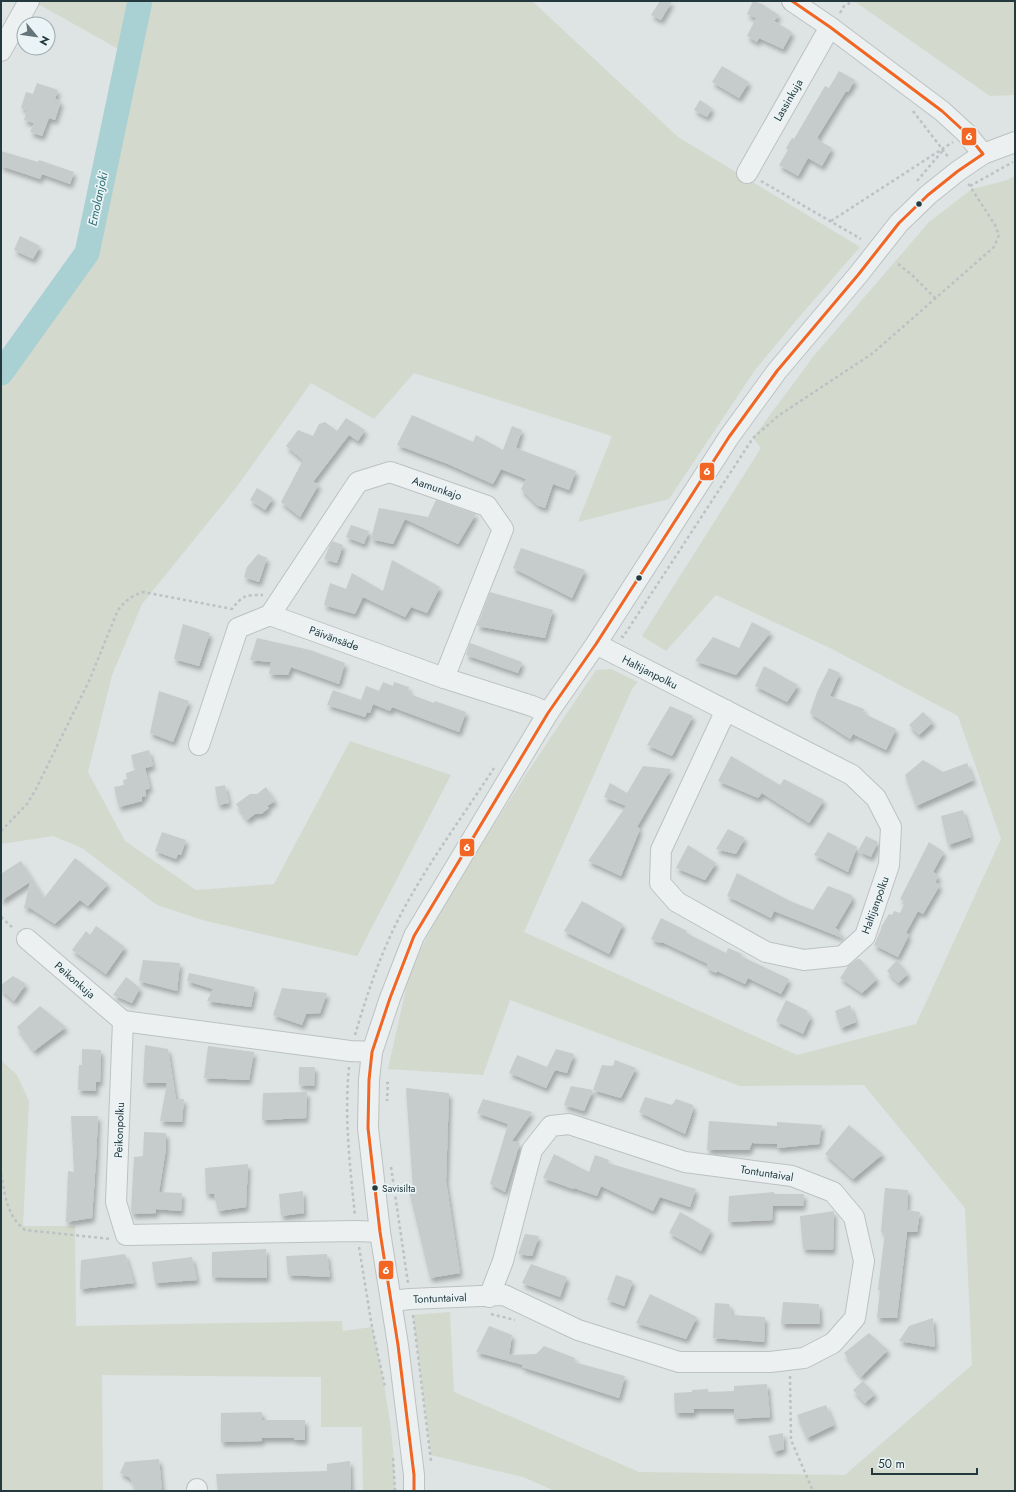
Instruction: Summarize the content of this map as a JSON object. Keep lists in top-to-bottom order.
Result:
{
  "streets": {
    "street": [
      "Lassinkuja",
      "Aamunkajo",
      "Päivänsäde",
      "Haltijanpolku",
      "Peikonkuja",
      "Peikonpolku",
      "Tontuntaival"
    ]
  },
  "crossings": [
    ["Aamunkajo", "Päivänsäde"],
    ["Peikonkuja", "Peikonpolku"]
  ],
  "water": ["Emolanjoki"],
  "places": ["Savisilta"],
  "lines": ["transit line 6"],
  "scale_bar": "50 m",
  "north": "bottom right"
}
